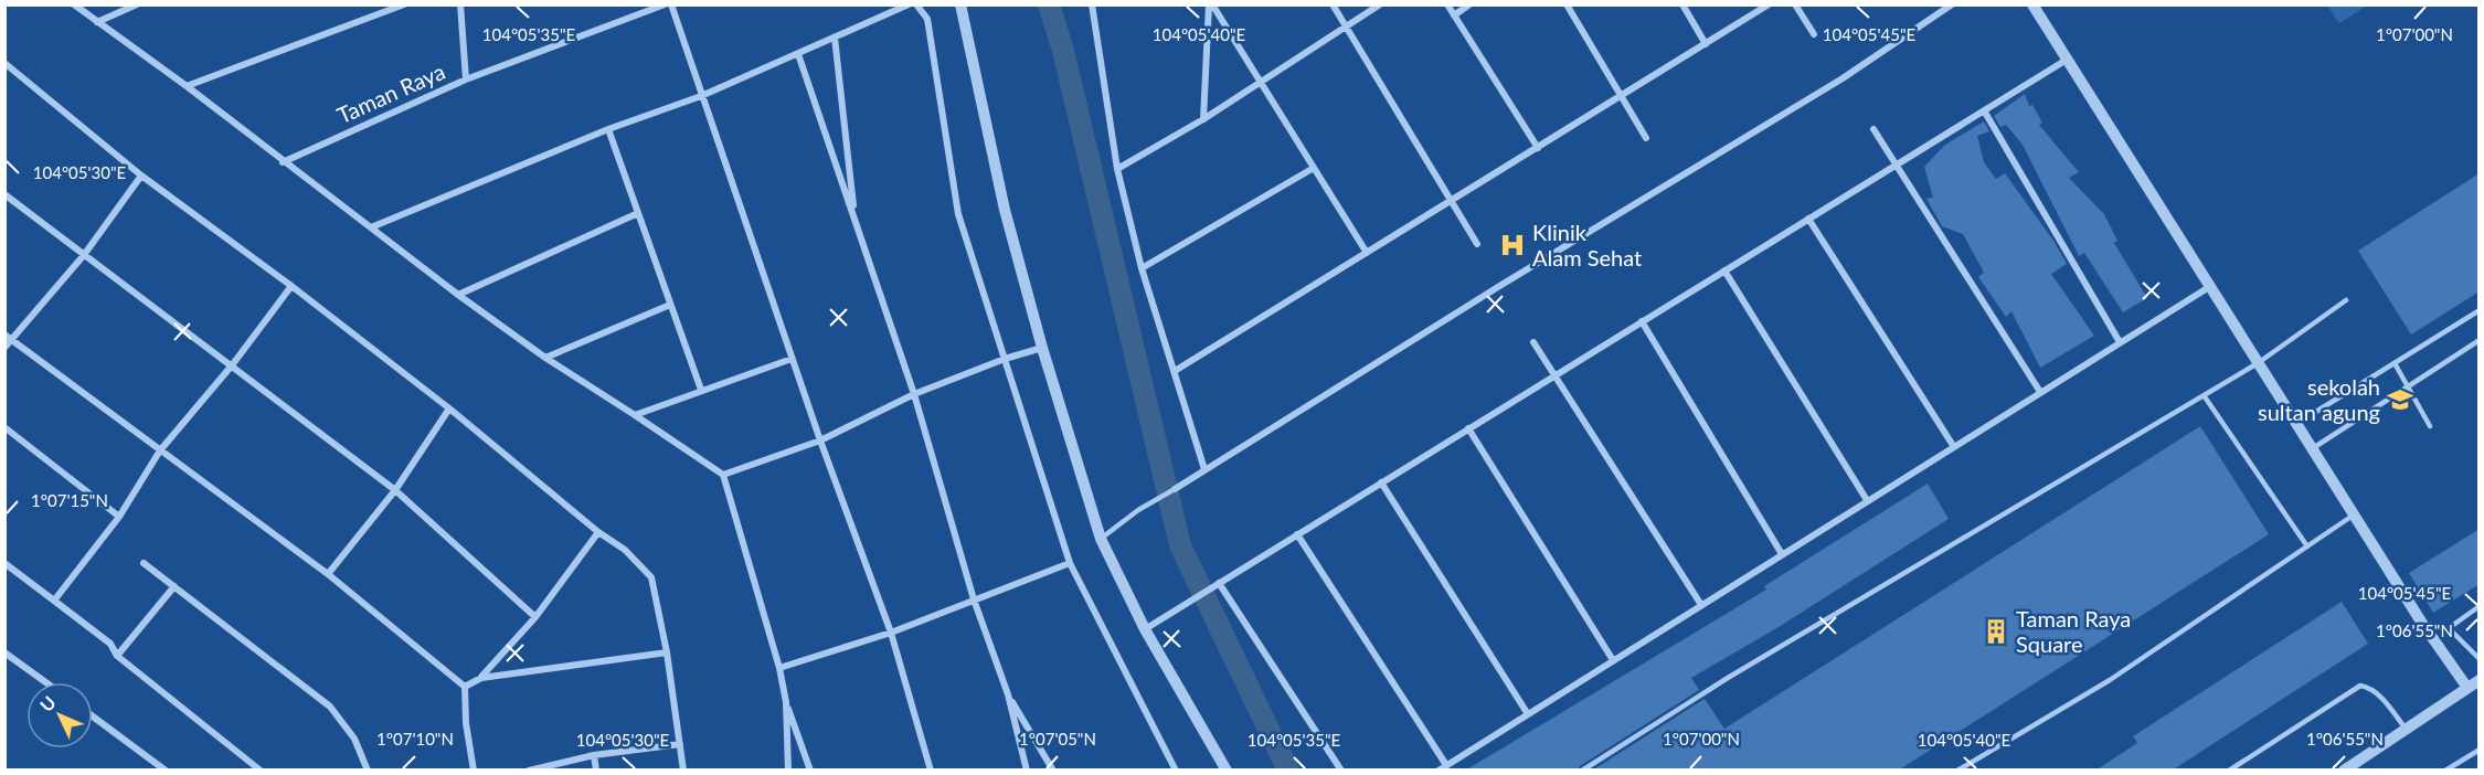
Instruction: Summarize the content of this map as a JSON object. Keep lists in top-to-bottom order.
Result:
{
  "streets": {
    "street": ["Taman Raya"]
  },
  "places": {
    "hospital": ["Klinik Alam Sehat"],
    "school or university": ["sekolah sultan agung"],
    "building": ["Taman Raya Square"]
  },
  "north": "top left",
  "coordinates": [
    "104°05'35\"E",
    "104°05'40\"E",
    "104°05'45\"E",
    "1°07'00\"N",
    "104°05'30\"E",
    "1°07'15\"N",
    "1°06'55\"N",
    "1°07'10\"N",
    "1°07'05\"N"
  ]
}
